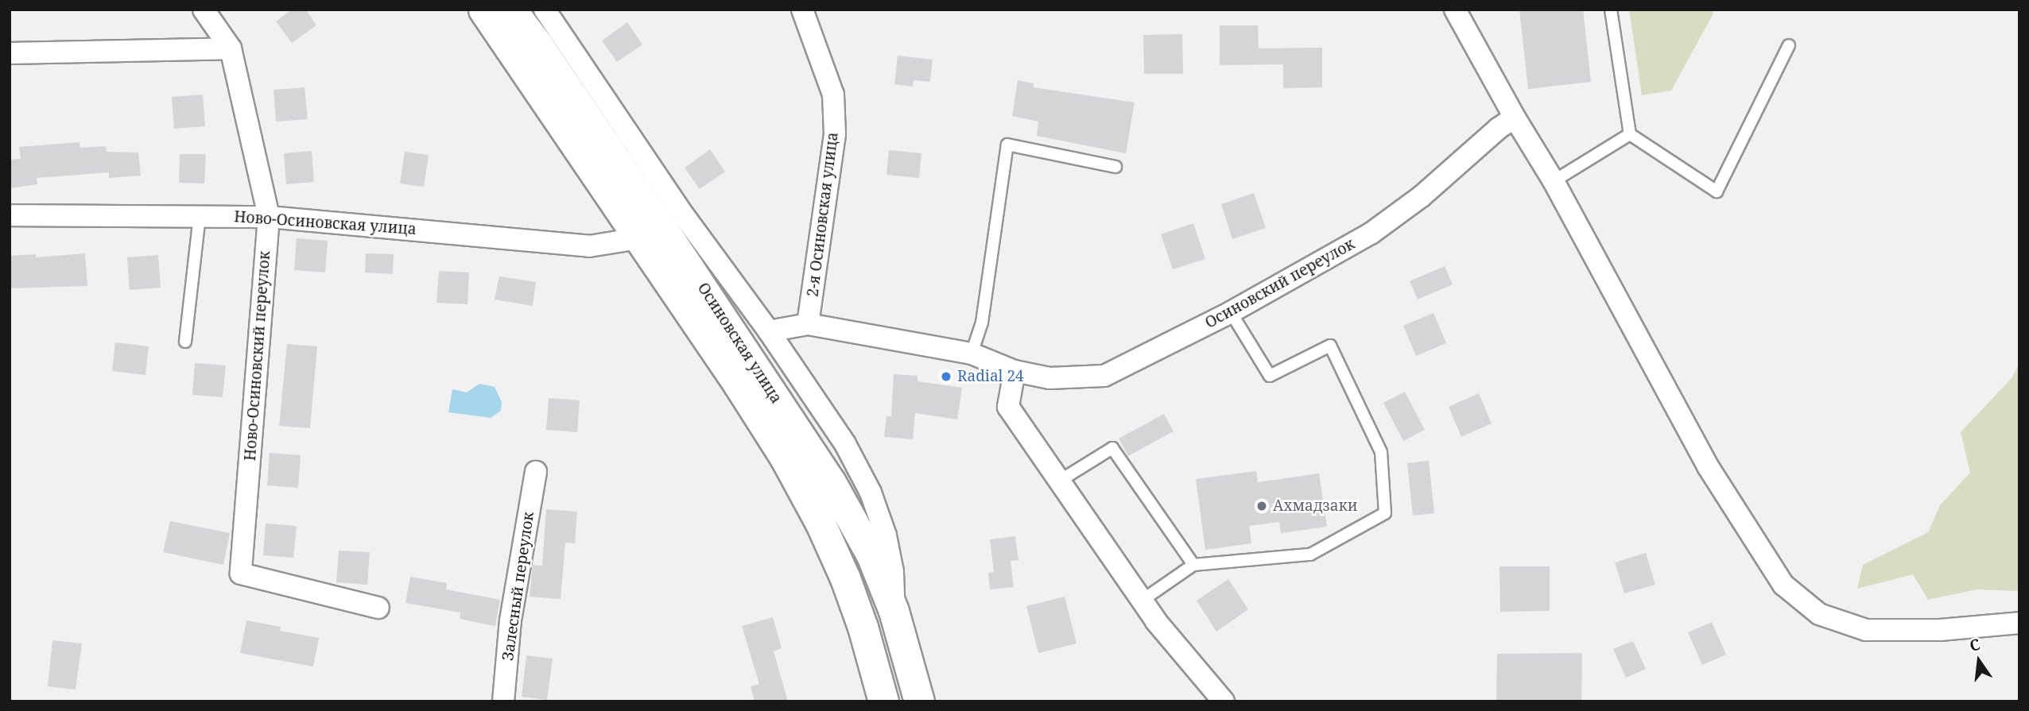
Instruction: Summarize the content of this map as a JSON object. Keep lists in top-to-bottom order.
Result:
{
  "streets": {
    "street": [
      "2-я Осиновская улица",
      "Ново-Осиновская улица",
      "Осиновский переулок",
      "Осиновская улица",
      "Ново-Осиновский переулок",
      "Залесный переулок"
    ]
  },
  "crossings": [
    ["2-я Осиновская улица", "Осиновский переулок"],
    ["Ново-Осиновская улица", "Осиновская улица"],
    ["Ново-Осиновская улица", "Ново-Осиновский переулок"]
  ],
  "places": ["Radial 24", "Ахмадзаки"],
  "north": "top"
}
